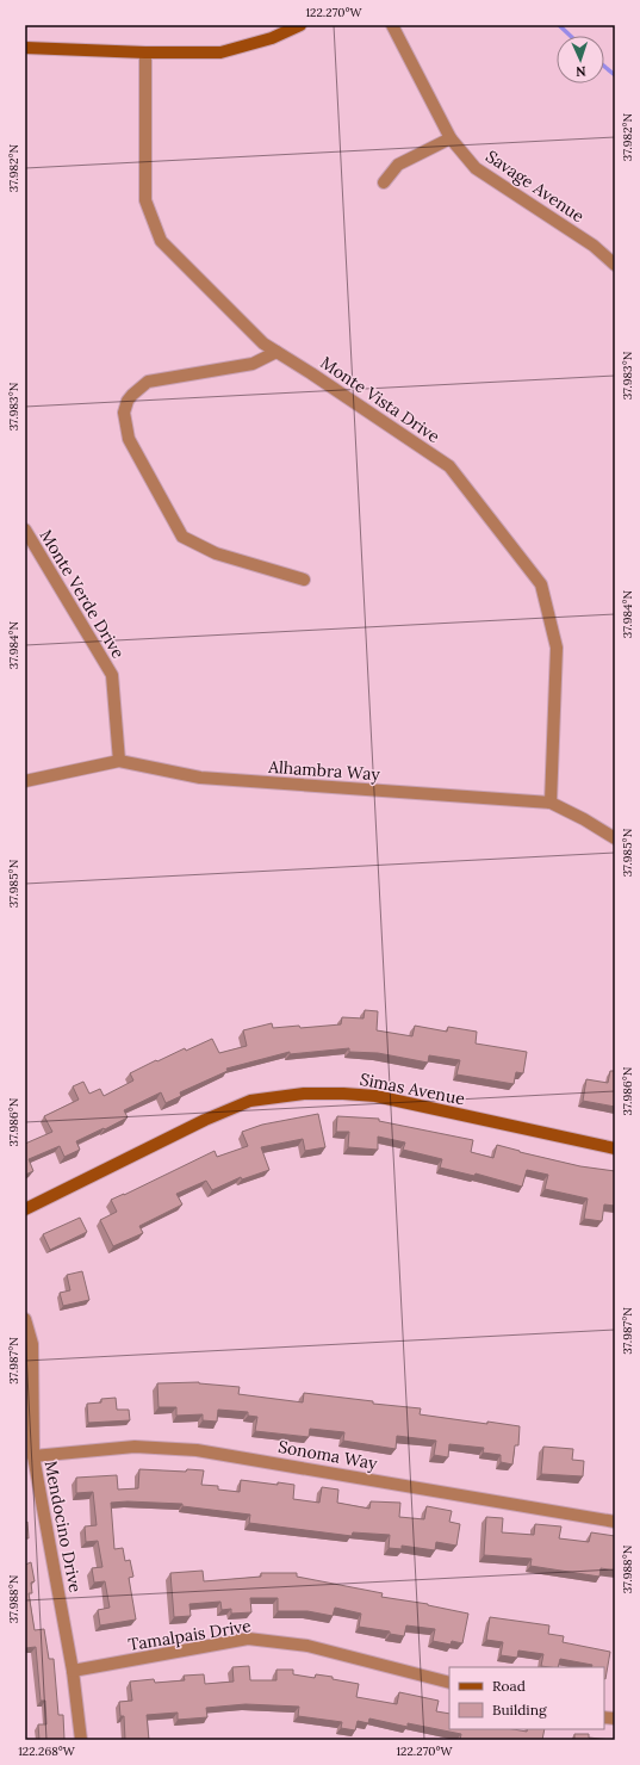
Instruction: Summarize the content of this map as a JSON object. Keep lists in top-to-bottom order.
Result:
{
  "streets": {
    "street": [
      "Savage Avenue",
      "Monte Vista Drive",
      "Monte Verde Drive",
      "Alhambra Way",
      "Simas Avenue",
      "Sonoma Way",
      "Mendocino Drive",
      "Tamalpais Drive"
    ]
  },
  "crossings": [
    ["Monte Vista Drive", "Alhambra Way"],
    ["Monte Verde Drive", "Alhambra Way"],
    ["Sonoma Way", "Mendocino Drive"],
    ["Mendocino Drive", "Tamalpais Drive"]
  ],
  "legend": ["Road", "Building"],
  "north": "bottom",
  "coordinates": [
    "122.270°W",
    "37.982°N",
    "37.983°N",
    "37.984°N",
    "37.985°N",
    "37.986°N",
    "37.987°N",
    "37.988°N",
    "122.268°W"
  ]
}
